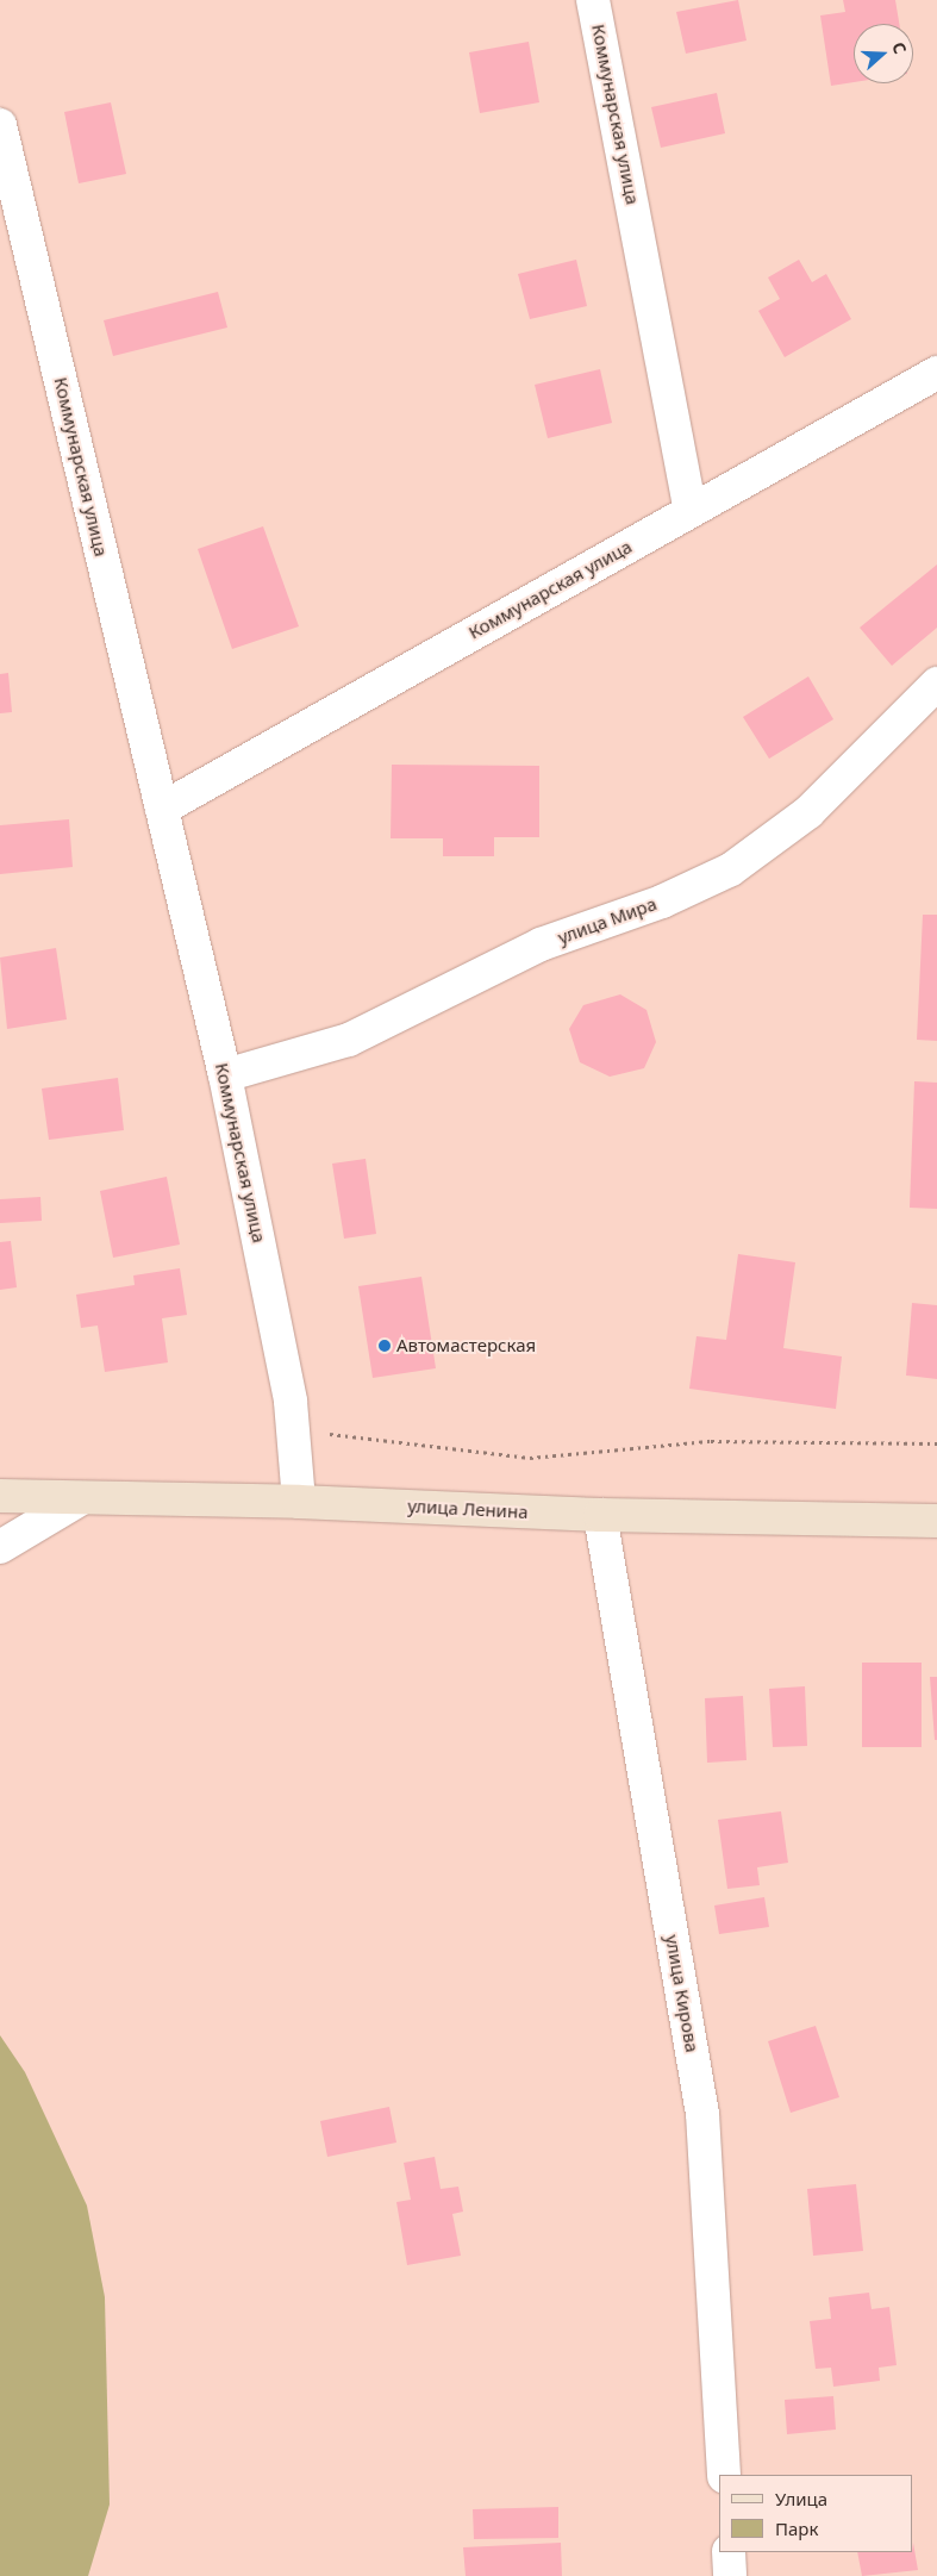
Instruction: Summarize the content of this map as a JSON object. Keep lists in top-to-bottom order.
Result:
{
  "streets": {
    "main road": ["улица Ленина"],
    "street": ["Коммунарская улица", "улица Мира", "улица Кирова"]
  },
  "crossings": [
    ["Коммунарская улица", "улица Мира"],
    ["Коммунарская улица", "улица Ленина"],
    ["улица Ленина", "улица Кирова"]
  ],
  "places": ["Автомастерская"],
  "legend": ["Улица", "Парк"],
  "north": "right"
}
